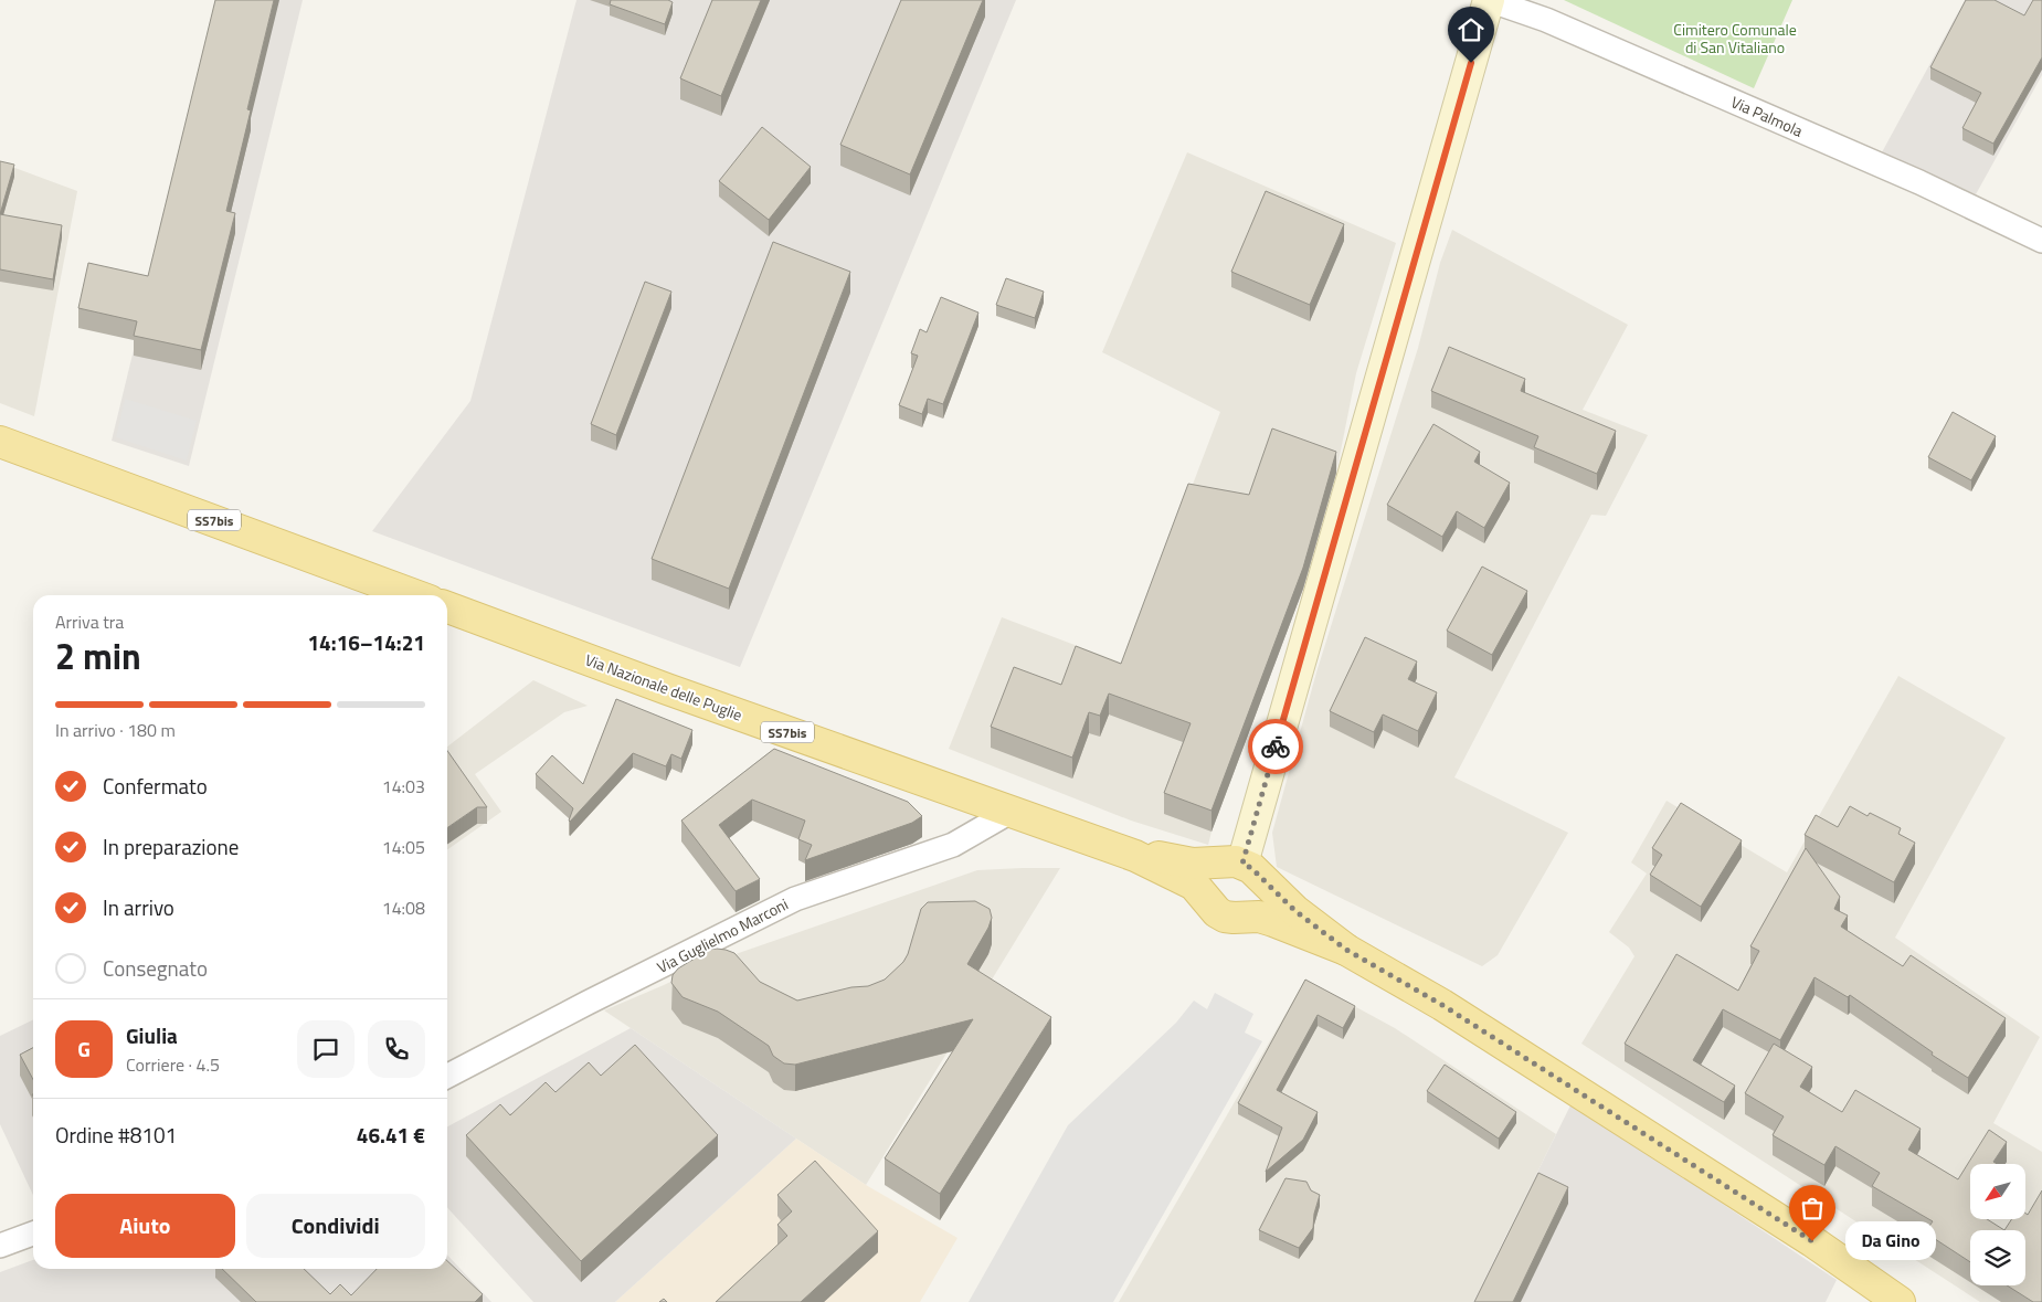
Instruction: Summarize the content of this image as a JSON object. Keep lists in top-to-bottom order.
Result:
{
  "streets": {
    "main road": ["SS7bis", "Via Nazionale delle Puglie"],
    "street": ["Via Palmola", "Via Guglielmo Marconi"]
  },
  "crossings": [
    ["Via Nazionale delle Puglie", "Via Guglielmo Marconi"]
  ],
  "parks": ["Cimitero Comunale di San Vitaliano"],
  "places": ["Da Gino"],
  "north": "bottom left",
  "page": {
    "heading": ["2 min", "Arriva tra", "14:16–14:21"],
    "panel": [
      "Giulia",
      "Corriere · 4.5",
      "Ordine #8101",
      "46.41 €"
    ],
    "bar": "In arrivo · 180 m",
    "list": [
      ["Confermato", "14:03"],
      ["In preparazione", "14:05"],
      ["In arrivo", "14:08"],
      "Consegnato"
    ],
    "round": "G",
    "buttons": ["Aiuto", "Condividi"],
    "bubble": "Da Gino"
  }
}
